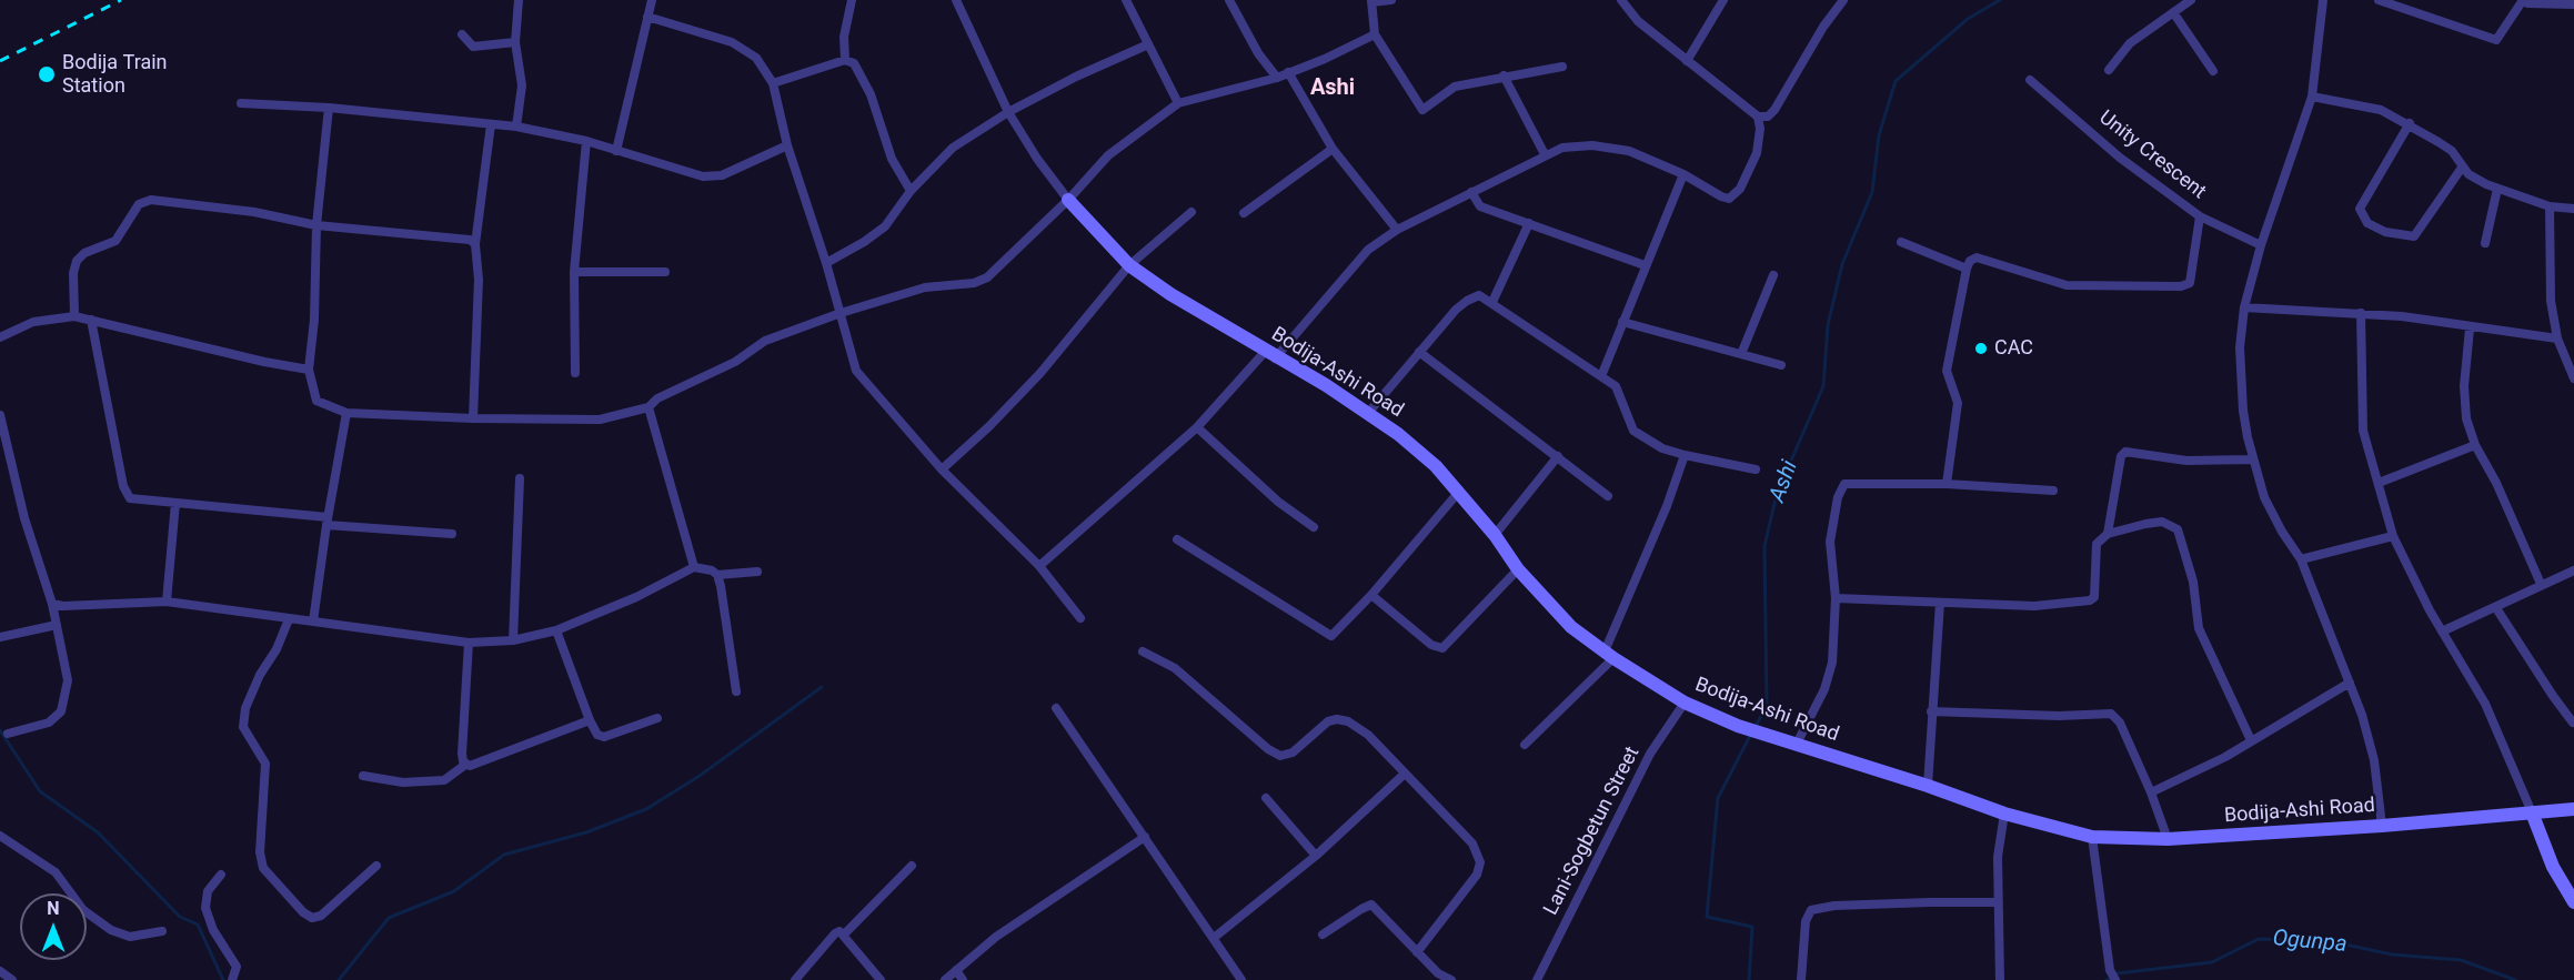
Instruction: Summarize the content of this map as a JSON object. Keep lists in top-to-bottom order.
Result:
{
  "streets": {
    "street": ["Unity Crescent", "Bodija-Ashi Road", "Lani-Sogbetun Street"]
  },
  "crossings": [
    ["Bodija-Ashi Road", "Lani-Sogbetun Street"]
  ],
  "districts": ["Ashi"],
  "water": ["Ashi", "Ogunpa"],
  "places": ["Bodija Train Station", "CAC"],
  "north": "top"
}
